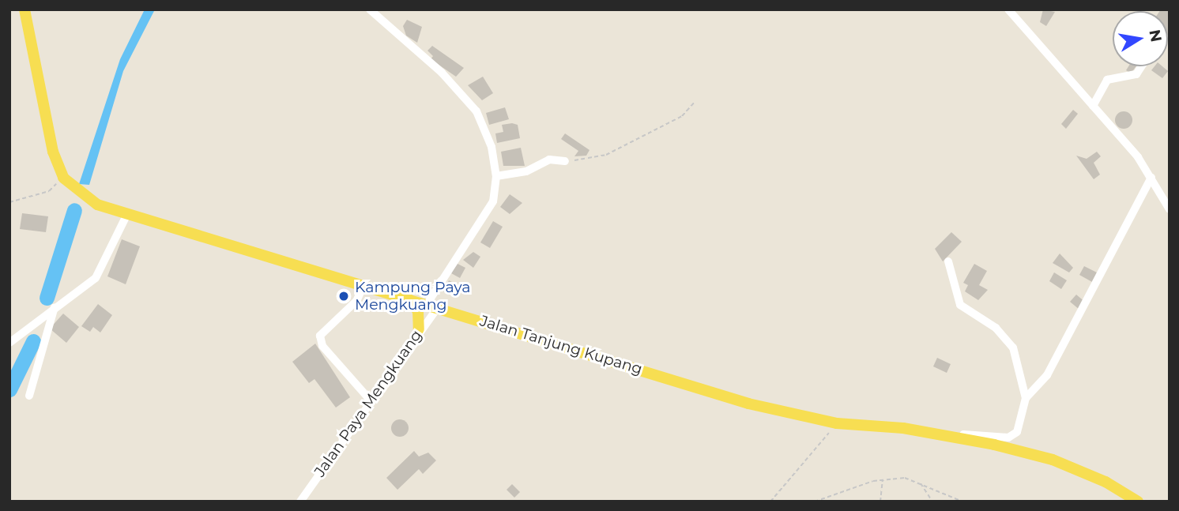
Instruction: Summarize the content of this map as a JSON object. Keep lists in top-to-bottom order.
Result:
{
  "streets": {
    "main road": ["Jalan Tanjung Kupang"],
    "street": ["Jalan Paya Mengkuang"]
  },
  "crossings": [
    ["Jalan Tanjung Kupang", "Jalan Paya Mengkuang"]
  ],
  "places": ["Kampung Paya Mengkuang"],
  "north": "right"
}
